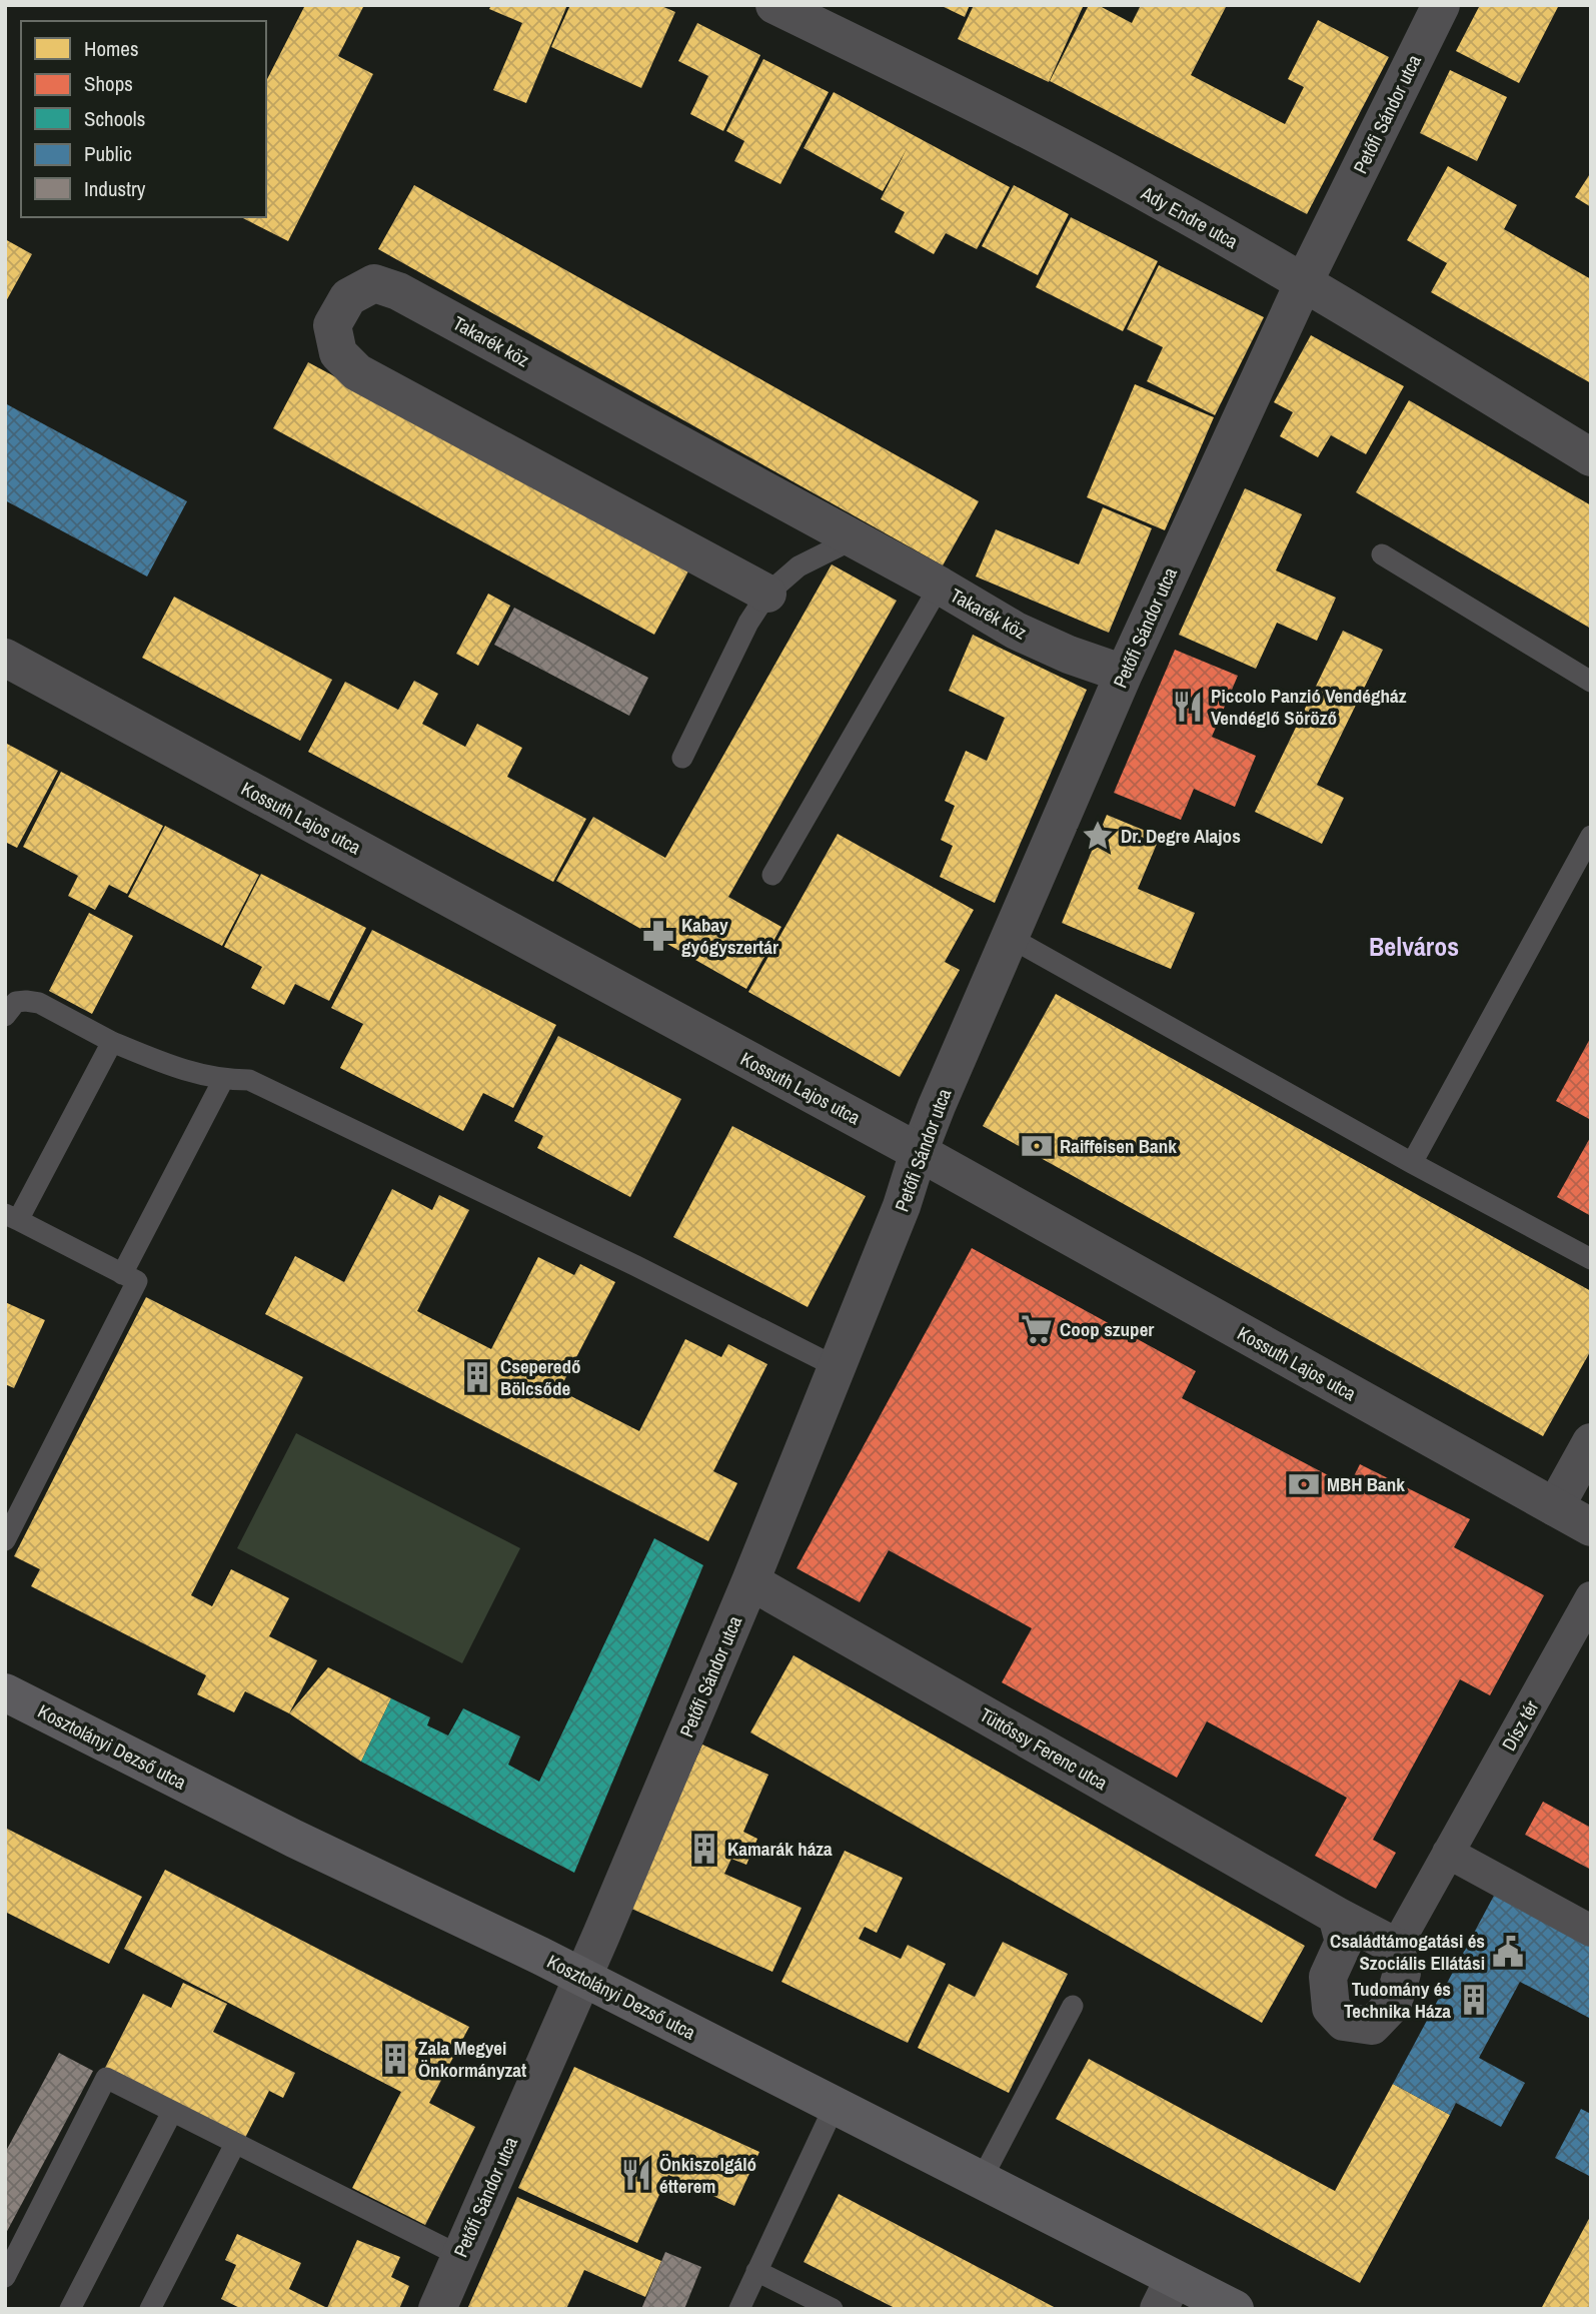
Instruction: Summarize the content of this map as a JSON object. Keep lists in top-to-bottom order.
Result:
{
  "streets": {
    "main road": ["Kosztolányi Dezső utca"],
    "street": [
      "Petőfi Sándor utca",
      "Ady Endre utca",
      "Takarék köz",
      "Kossuth Lajos utca",
      "Dísz tér",
      "Tüttőssy Ferenc utca"
    ]
  },
  "crossings": [
    ["Petőfi Sándor utca", "Ady Endre utca"],
    ["Petőfi Sándor utca", "Takarék köz"],
    ["Petőfi Sándor utca", "Kossuth Lajos utca"],
    ["Petőfi Sándor utca", "Kosztolányi Dezső utca"],
    ["Petőfi Sándor utca", "Tüttőssy Ferenc utca"],
    ["Dísz tér", "Tüttőssy Ferenc utca"]
  ],
  "districts": ["Belváros"],
  "places": {
    "restaurant": ["Piccolo Panzió Vendégház Vendéglő Söröző", "Önkiszolgáló étterem"],
    "place": ["Dr. Degre Alajos"],
    "pharmacy": ["Kabay gyógyszertár"],
    "bank": ["Raiffeisen Bank", "MBH Bank"],
    "supermarket": ["Coop szuper"],
    "building": [
      "Cseperedő Bölcsőde",
      "Kamarák háza",
      "Tudomány és Technika Háza",
      "Zala Megyei Önkormányzat"
    ],
    "public building": ["Családtámogatási és Szociális Ellátási"]
  },
  "legend": [
    "Homes",
    "Shops",
    "Schools",
    "Public",
    "Industry"
  ]
}
